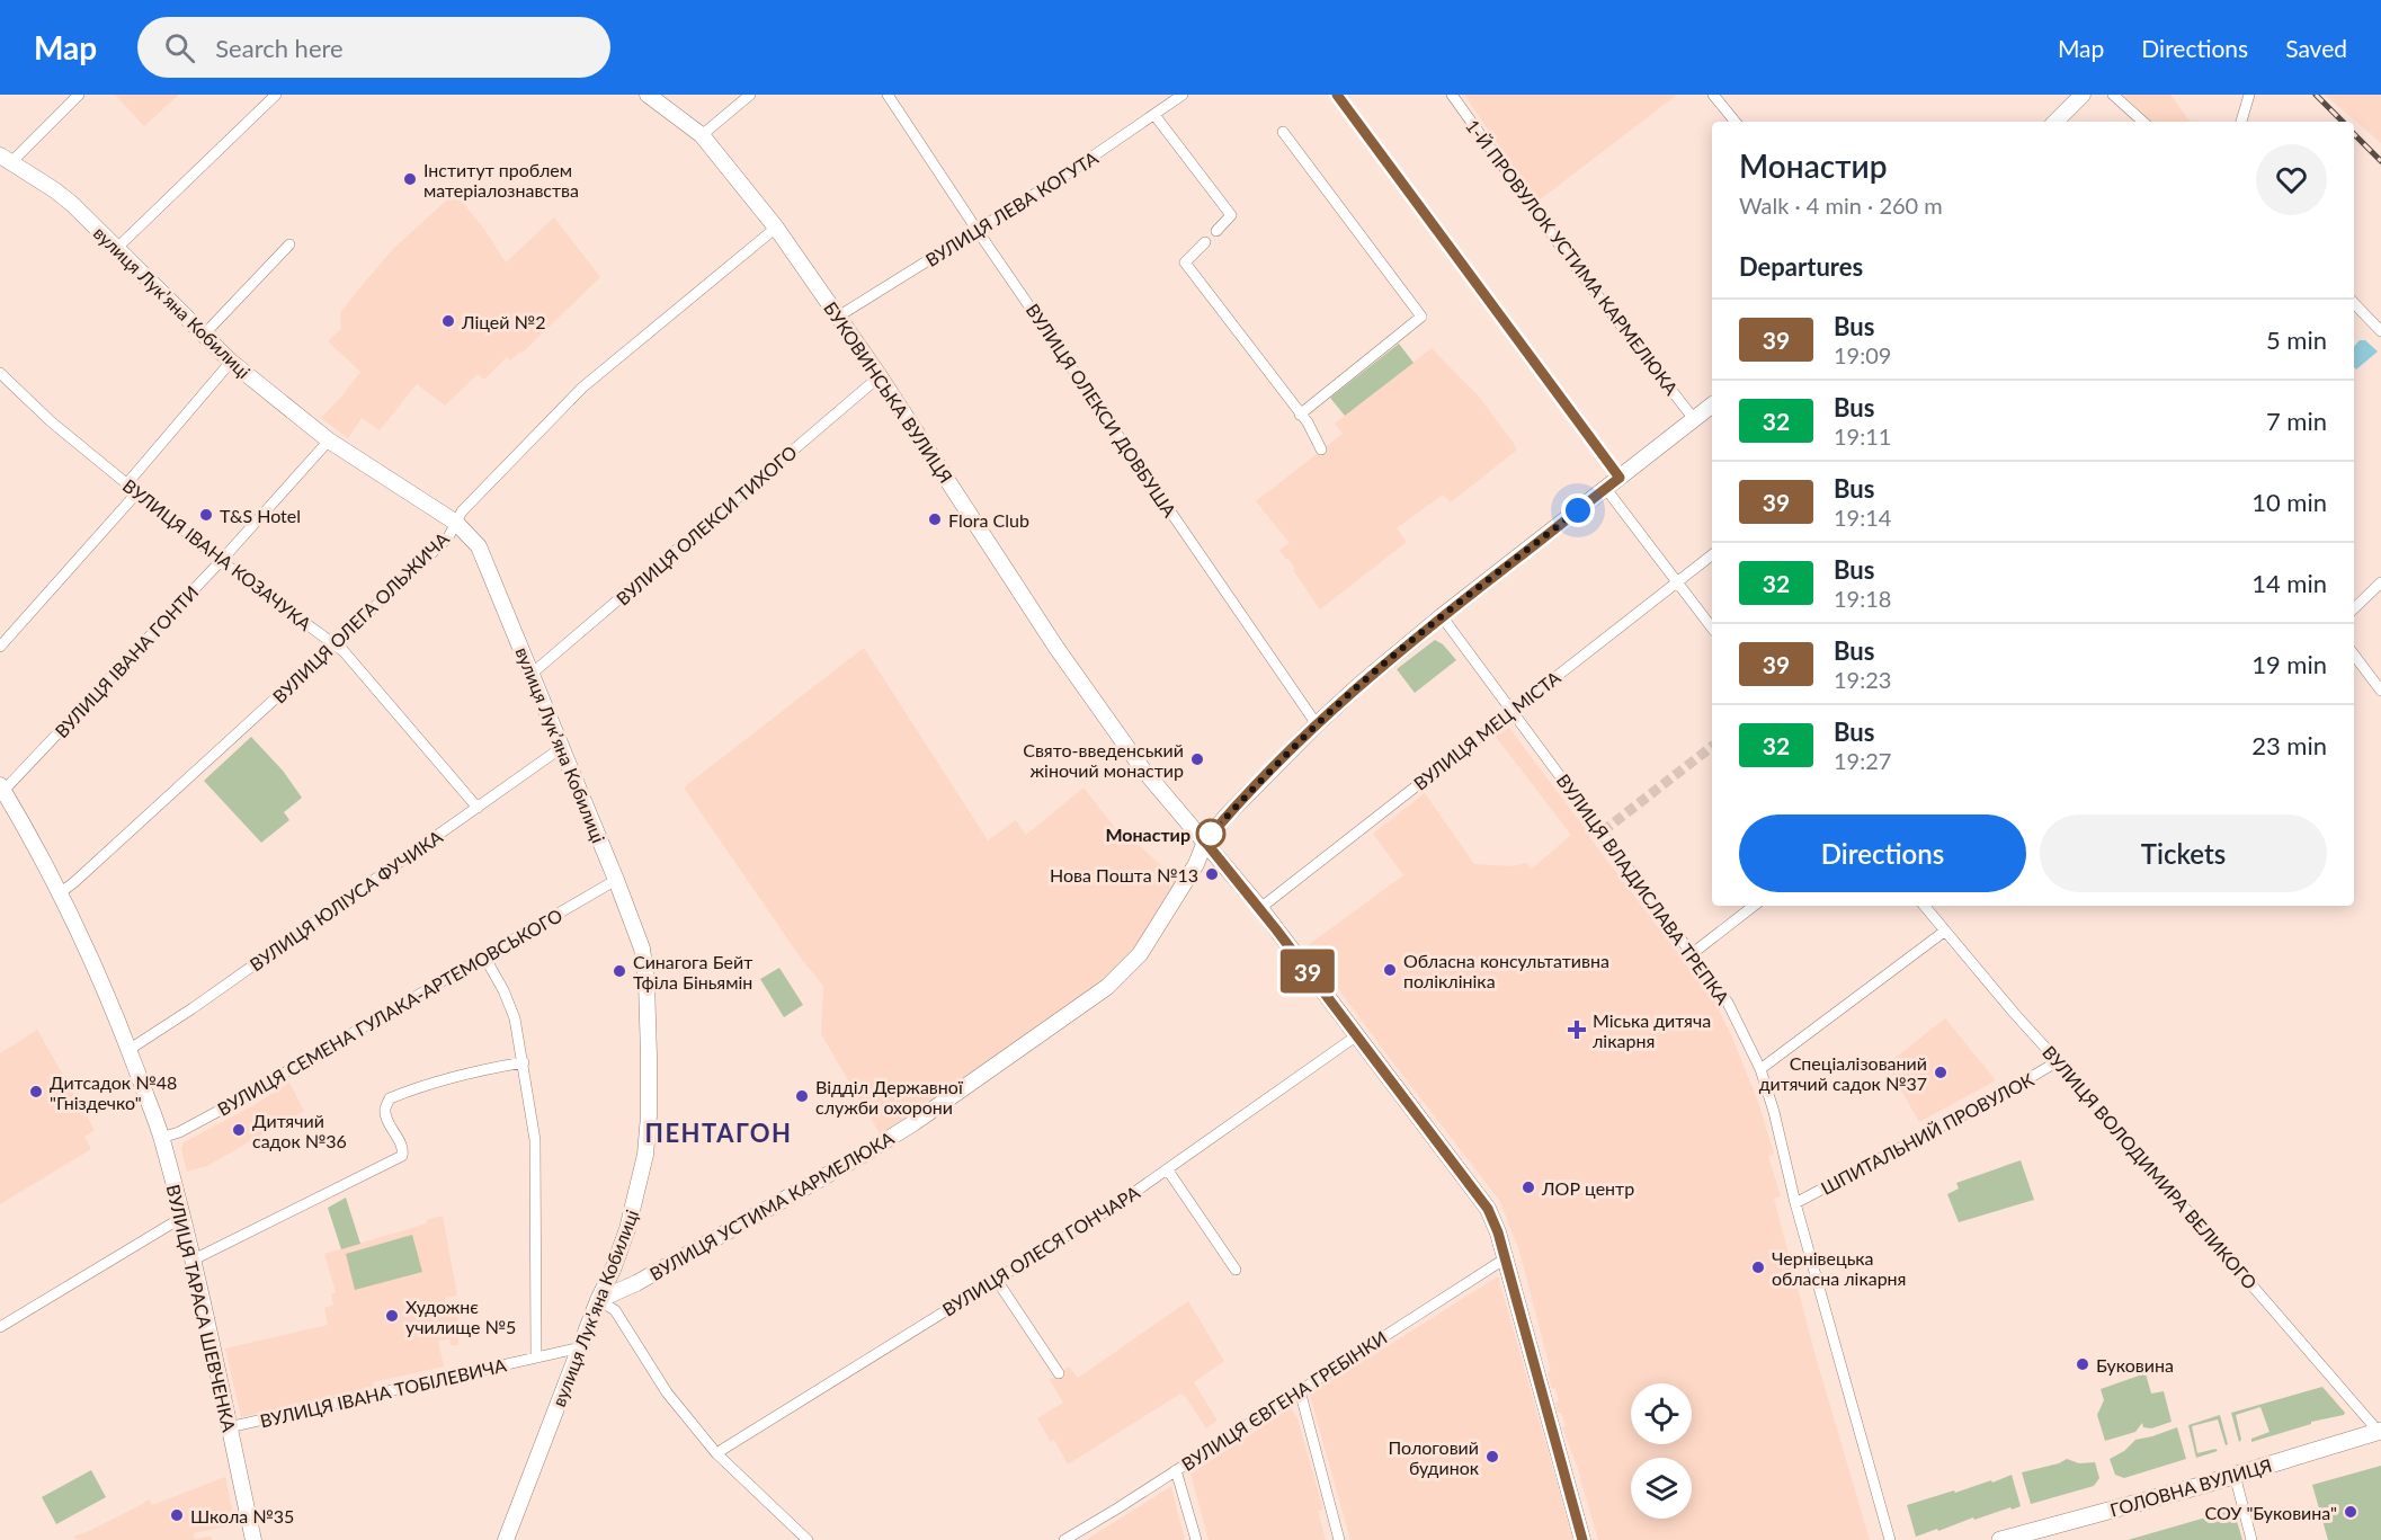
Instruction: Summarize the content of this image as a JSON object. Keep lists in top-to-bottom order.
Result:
{
  "streets": {
    "main road": ["ГОЛОВНА ВУЛИЦЯ"],
    "street": [
      "ВУЛИЦЯ ЛЕВА КОГУТА",
      "1-Й ПРОВУЛОК УСТИМА КАРМЕЛЮКА",
      "вулиця Лукʼяна Кобилиці",
      "БУКОВИНСЬКА ВУЛИЦЯ",
      "ВУЛИЦЯ ОЛЕКСИ ДОВБУША",
      "ВУЛИЦЯ ОЛЕКСИ ТИХОГО",
      "ВУЛИЦЯ ІВАНА КОЗАЧУКА",
      "ВУЛИЦЯ ОЛЕГА ОЛЬЖИЧА",
      "ВУЛИЦЯ ІВАНА ГОНТИ",
      "ВУЛИЦЯ МЕЦ МІСТА",
      "ВУЛИЦЯ ВЛАДИСЛАВА ТРЕПКА",
      "ВУЛИЦЯ ЮЛІУСА ФУЧИКА",
      "ВУЛИЦЯ СЕМЕНА ГУЛАКА-АРТЕМОВСЬКОГО",
      "ШПИТАЛЬНИЙ ПРОВУЛОК",
      "ВУЛИЦЯ ВОЛОДИМИРА ВЕЛИКОГО",
      "ВУЛИЦЯ УСТИМА КАРМЕЛЮКА",
      "ВУЛИЦЯ ОЛЕСЯ ГОНЧАРА",
      "ВУЛИЦЯ ТАРАСА ШЕВЧЕНКА",
      "ВУЛИЦЯ ІВАНА ТОБІЛЕВИЧА",
      "ВУЛИЦЯ ЄВГЕНА ГРЕБІНКИ"
    ]
  },
  "crossings": [
    ["ВУЛИЦЯ ЛЕВА КОГУТА", "БУКОВИНСЬКА ВУЛИЦЯ"],
    ["ВУЛИЦЯ ЛЕВА КОГУТА", "ВУЛИЦЯ ОЛЕКСИ ДОВБУША"],
    ["1-Й ПРОВУЛОК УСТИМА КАРМЕЛЮКА", "ВУЛИЦЯ УСТИМА КАРМЕЛЮКА"],
    ["вулиця Лукʼяна Кобилиці", "ВУЛИЦЯ ОЛЕКСИ ТИХОГО"],
    ["вулиця Лукʼяна Кобилиці", "ВУЛИЦЯ ОЛЕГА ОЛЬЖИЧА"],
    ["вулиця Лукʼяна Кобилиці", "ВУЛИЦЯ ІВАНА ГОНТИ"],
    ["вулиця Лукʼяна Кобилиці", "ВУЛИЦЯ ЮЛІУСА ФУЧИКА"],
    ["вулиця Лукʼяна Кобилиці", "ВУЛИЦЯ СЕМЕНА ГУЛАКА-АРТЕМОВСЬКОГО"],
    ["вулиця Лукʼяна Кобилиці", "ВУЛИЦЯ УСТИМА КАРМЕЛЮКА"],
    ["вулиця Лукʼяна Кобилиці", "ВУЛИЦЯ ІВАНА ТОБІЛЕВИЧА"],
    ["БУКОВИНСЬКА ВУЛИЦЯ", "ВУЛИЦЯ ОЛЕКСИ ТИХОГО"],
    ["БУКОВИНСЬКА ВУЛИЦЯ", "ВУЛИЦЯ ОЛЕГА ОЛЬЖИЧА"],
    ["БУКОВИНСЬКА ВУЛИЦЯ", "ВУЛИЦЯ МЕЦ МІСТА"],
    ["БУКОВИНСЬКА ВУЛИЦЯ", "ВУЛИЦЯ УСТИМА КАРМЕЛЮКА"],
    ["БУКОВИНСЬКА ВУЛИЦЯ", "ВУЛИЦЯ ОЛЕСЯ ГОНЧАРА"],
    ["БУКОВИНСЬКА ВУЛИЦЯ", "ВУЛИЦЯ ЄВГЕНА ГРЕБІНКИ"],
    ["ВУЛИЦЯ ОЛЕКСИ ДОВБУША", "ВУЛИЦЯ УСТИМА КАРМЕЛЮКА"],
    ["ВУЛИЦЯ ІВАНА КОЗАЧУКА", "ВУЛИЦЯ ОЛЕГА ОЛЬЖИЧА"],
    ["ВУЛИЦЯ ІВАНА КОЗАЧУКА", "ВУЛИЦЯ ІВАНА ГОНТИ"],
    ["ВУЛИЦЯ ІВАНА КОЗАЧУКА", "ВУЛИЦЯ ЮЛІУСА ФУЧИКА"],
    ["ВУЛИЦЯ ОЛЕГА ОЛЬЖИЧА", "ВУЛИЦЯ ТАРАСА ШЕВЧЕНКА"],
    ["ВУЛИЦЯ ІВАНА ГОНТИ", "ВУЛИЦЯ ТАРАСА ШЕВЧЕНКА"],
    ["ВУЛИЦЯ МЕЦ МІСТА", "ВУЛИЦЯ ВЛАДИСЛАВА ТРЕПКА"],
    ["ВУЛИЦЯ ВЛАДИСЛАВА ТРЕПКА", "ШПИТАЛЬНИЙ ПРОВУЛОК"],
    ["ВУЛИЦЯ ВЛАДИСЛАВА ТРЕПКА", "ВУЛИЦЯ УСТИМА КАРМЕЛЮКА"],
    ["ВУЛИЦЯ ЮЛІУСА ФУЧИКА", "ВУЛИЦЯ ТАРАСА ШЕВЧЕНКА"],
    ["ВУЛИЦЯ СЕМЕНА ГУЛАКА-АРТЕМОВСЬКОГО", "ВУЛИЦЯ ТАРАСА ШЕВЧЕНКА"],
    ["ШПИТАЛЬНИЙ ПРОВУЛОК", "ВУЛИЦЯ ВОЛОДИМИРА ВЕЛИКОГО"],
    ["ВУЛИЦЯ ВОЛОДИМИРА ВЕЛИКОГО", "ГОЛОВНА ВУЛИЦЯ"],
    ["ВУЛИЦЯ ТАРАСА ШЕВЧЕНКА", "ВУЛИЦЯ ІВАНА ТОБІЛЕВИЧА"]
  ],
  "districts": ["ПЕНТАГОН"],
  "places": {
    "other": [
      "Інститут проблем матеріалознавства",
      "Ліцей №2",
      "T&S Hotel",
      "Flora Club",
      "Свято-введенський жіночий монастир",
      "Монастир",
      "Нова Пошта №13",
      "Обласна консультативна поліклініка",
      "Синагога Бейт Тфіла Біньямін",
      "Спеціалізований дитячий садок №37",
      "Дитсадок №48 \"Гніздечко\"",
      "Відділ Державної служби охорони",
      "Дитячий садок №36",
      "ЛОР центр",
      "Чернівецька обласна лікарня",
      "Художнє училище №5",
      "Буковина",
      "Пологовий будинок",
      "СОУ \"Буковина\"",
      "Школа №35"
    ],
    "health": ["Міська дитяча лікарня"]
  },
  "lines": ["bus line 39"],
  "page": {
    "header": "Map",
    "search": "Search here",
    "nav": ["Map", "Directions", "Saved"],
    "on_map": "39",
    "heading": [
      ["Монастир", "Walk · 4 min · 260 m"],
      "Departures"
    ],
    "list": [
      {
        "mark": "39",
        "name": "Bus",
        "note": "19:09",
        "value": "5 min"
      },
      {
        "mark": "32",
        "name": "Bus",
        "note": "19:11",
        "value": "7 min"
      },
      {
        "mark": "39",
        "name": "Bus",
        "note": "19:14",
        "value": "10 min"
      },
      {
        "mark": "32",
        "name": "Bus",
        "note": "19:18",
        "value": "14 min"
      },
      {
        "mark": "39",
        "name": "Bus",
        "note": "19:23",
        "value": "19 min"
      },
      {
        "mark": "32",
        "name": "Bus",
        "note": "19:27",
        "value": "23 min"
      }
    ],
    "buttons": ["Directions", "Tickets"]
  }
}
